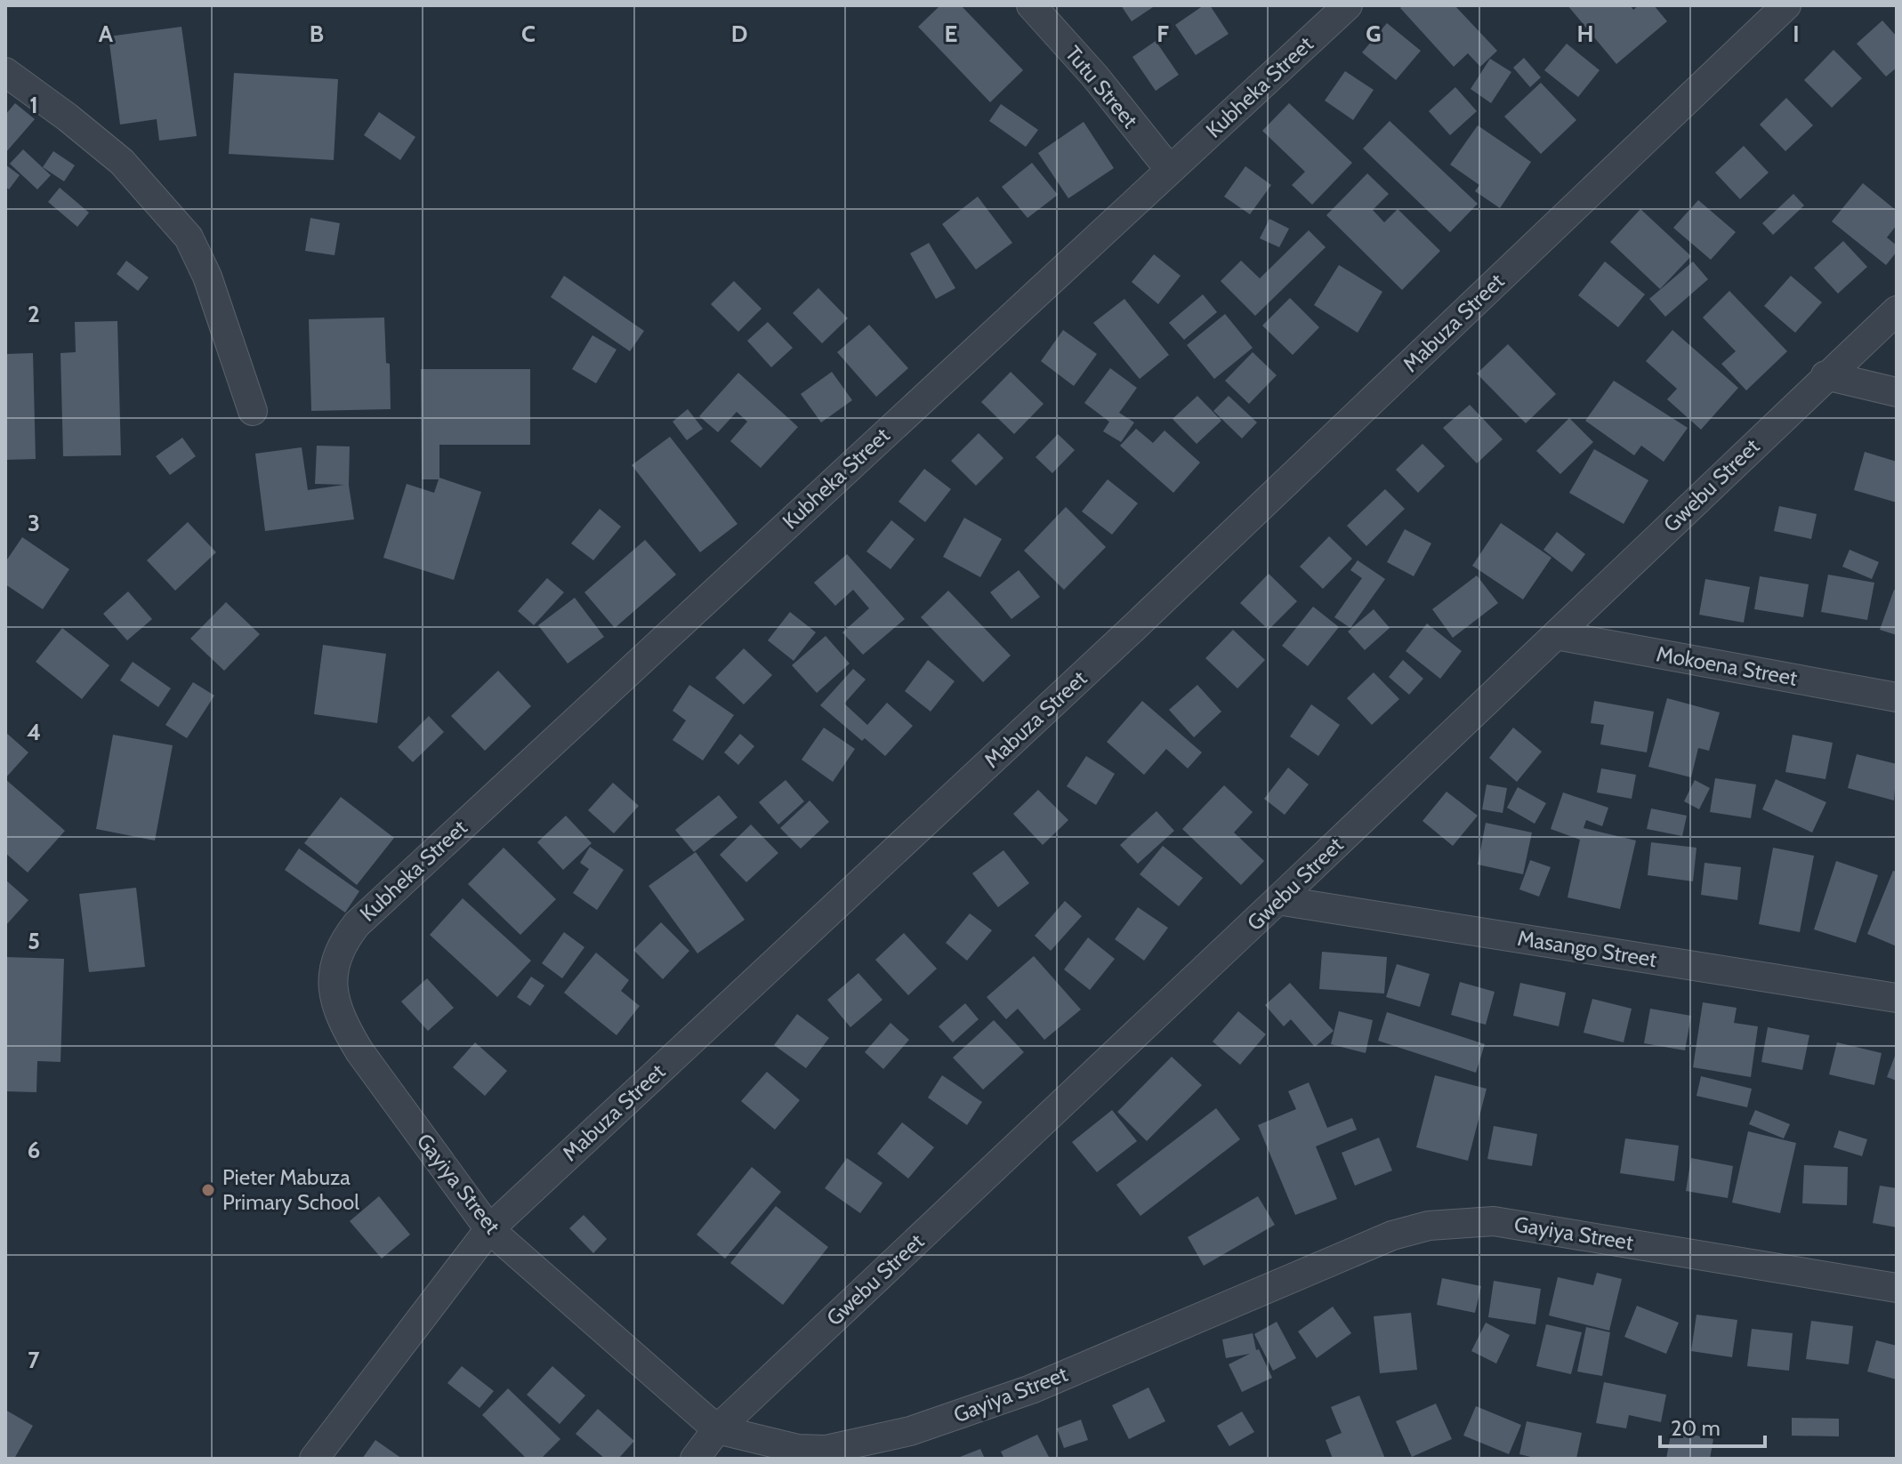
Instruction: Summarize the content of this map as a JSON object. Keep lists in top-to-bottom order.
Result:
{
  "streets": {
    "street": [
      "Tutu Street",
      "Kubheka Street",
      "Mabuza Street",
      "Gwebu Street",
      "Mokoena Street",
      "Masango Street",
      "Gayiya Street"
    ]
  },
  "crossings": [
    ["Tutu Street", "Kubheka Street"],
    ["Kubheka Street", "Gayiya Street"],
    ["Mabuza Street", "Gayiya Street"],
    ["Gwebu Street", "Mokoena Street"],
    ["Gwebu Street", "Masango Street"],
    ["Gwebu Street", "Gayiya Street"]
  ],
  "places": ["Pieter Mabuza Primary School"],
  "scale_bar": "20 m",
  "grid": {
    "columns": [
      "A",
      "B",
      "C",
      "D",
      "E",
      "F",
      "G",
      "H",
      "I"
    ],
    "rows": [
      "1",
      "2",
      "3",
      "4",
      "5",
      "6",
      "7"
    ]
  }
}
